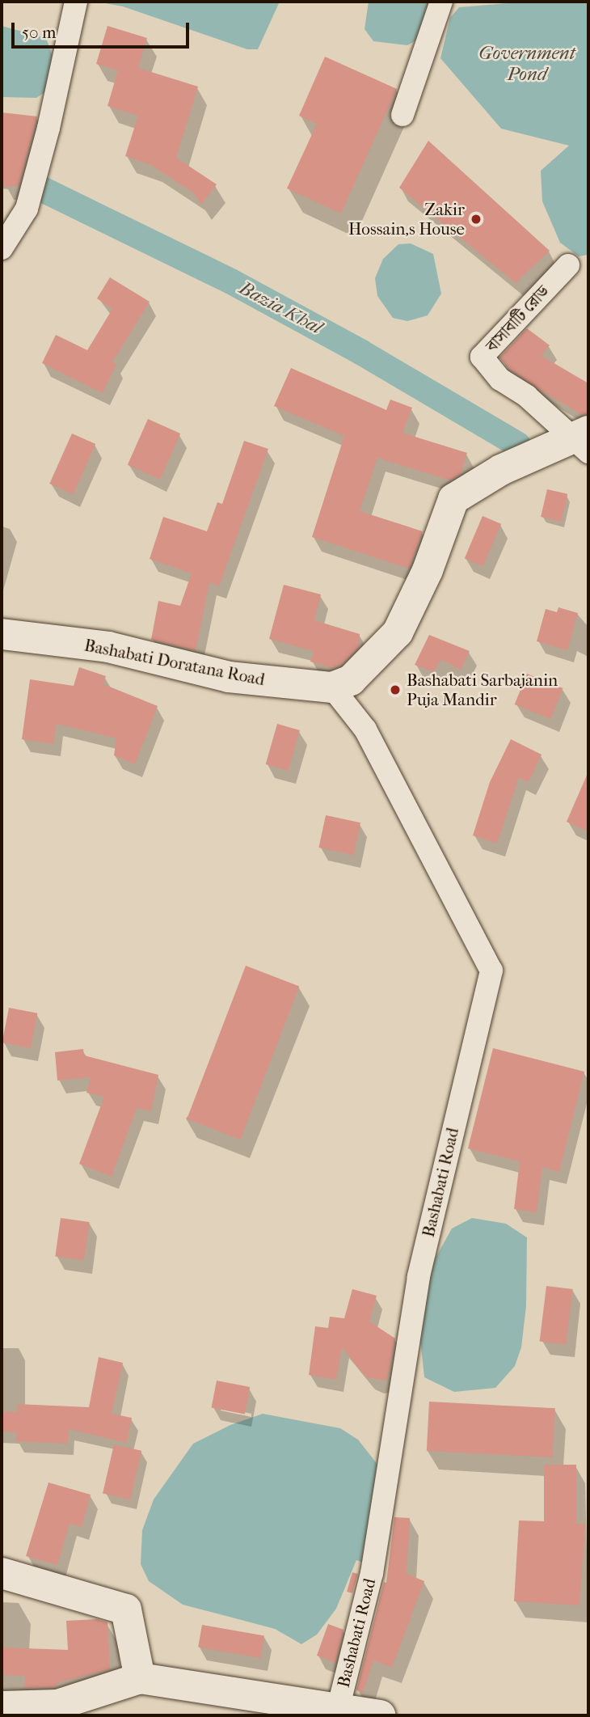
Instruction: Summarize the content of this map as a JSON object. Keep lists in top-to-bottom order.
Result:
{
  "streets": {
    "street": ["বাসাবাটি রোড", "Bashabati Doratana Road", "Bashabati Road"]
  },
  "crossings": [
    ["Bashabati Doratana Road", "Bashabati Road"]
  ],
  "water": ["Government Pond", "Bazia Khal"],
  "places": ["Zakir Hossain,s House", "Bashabati Sarbajanin Puja Mandir"],
  "scale_bar": "50 m"
}
